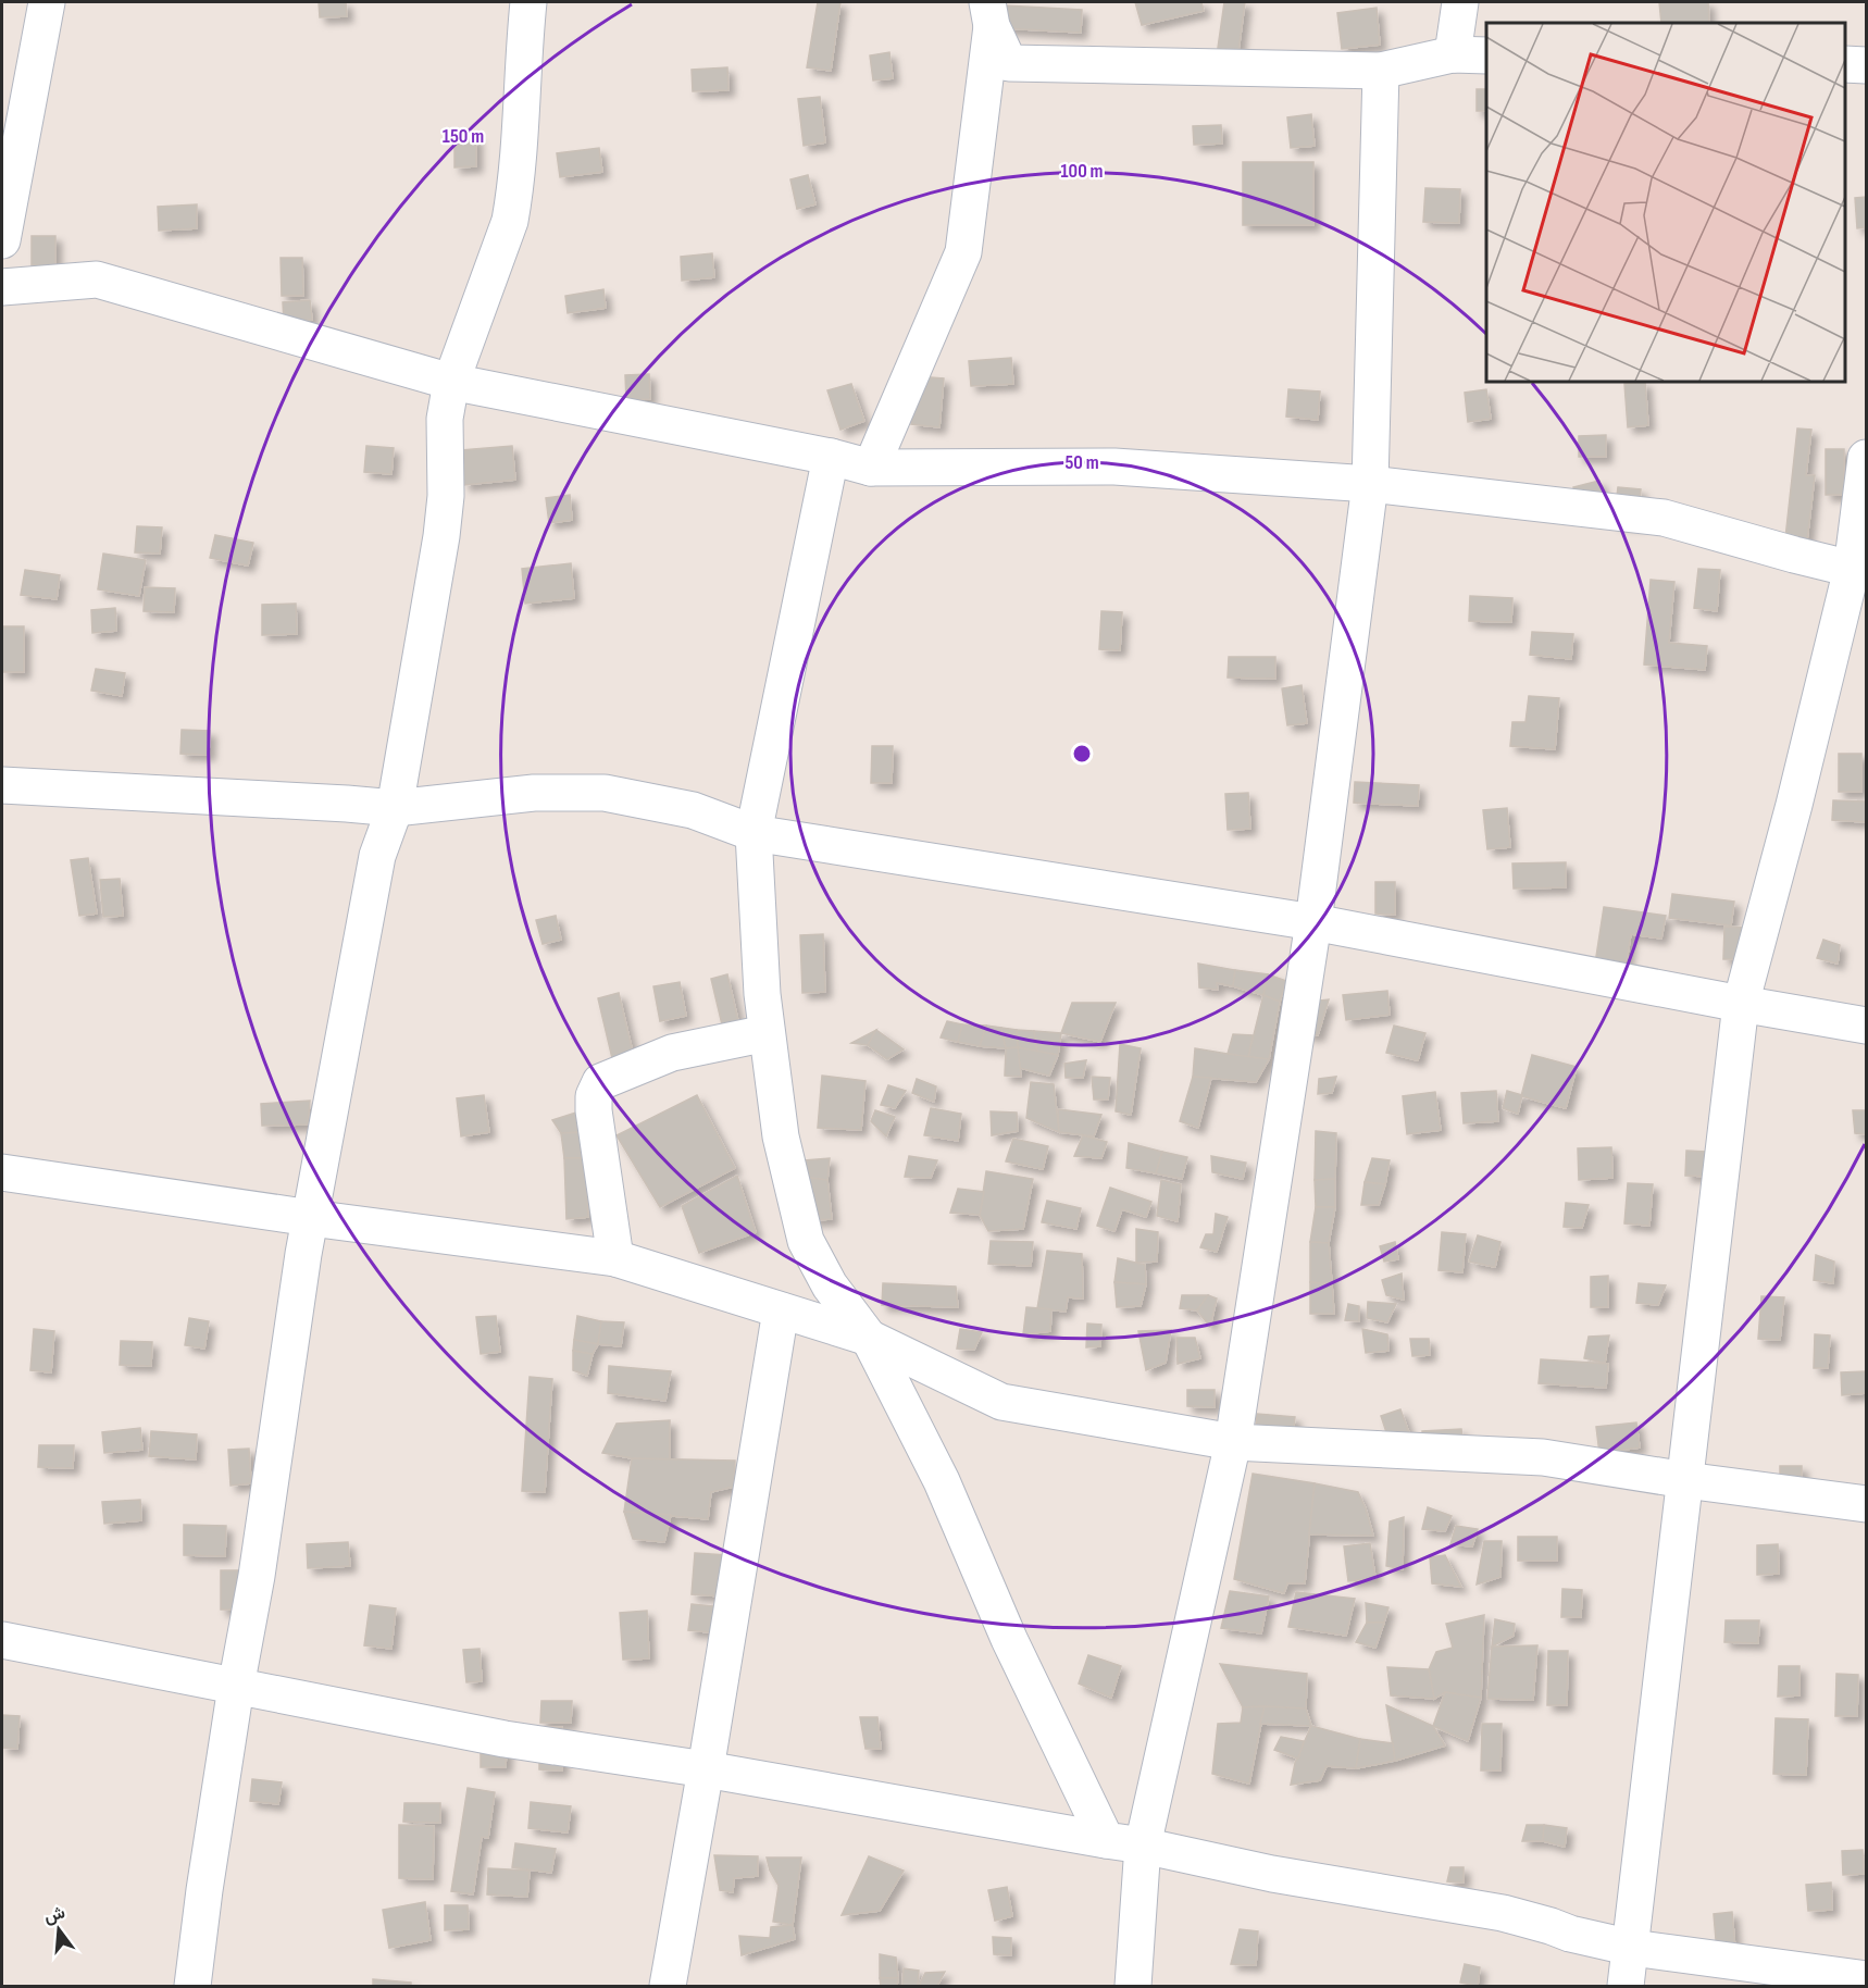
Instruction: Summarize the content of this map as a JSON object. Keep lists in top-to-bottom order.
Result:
{
  "north": "top",
  "rings": ["150 m", "100 m", "50 m"]
}
